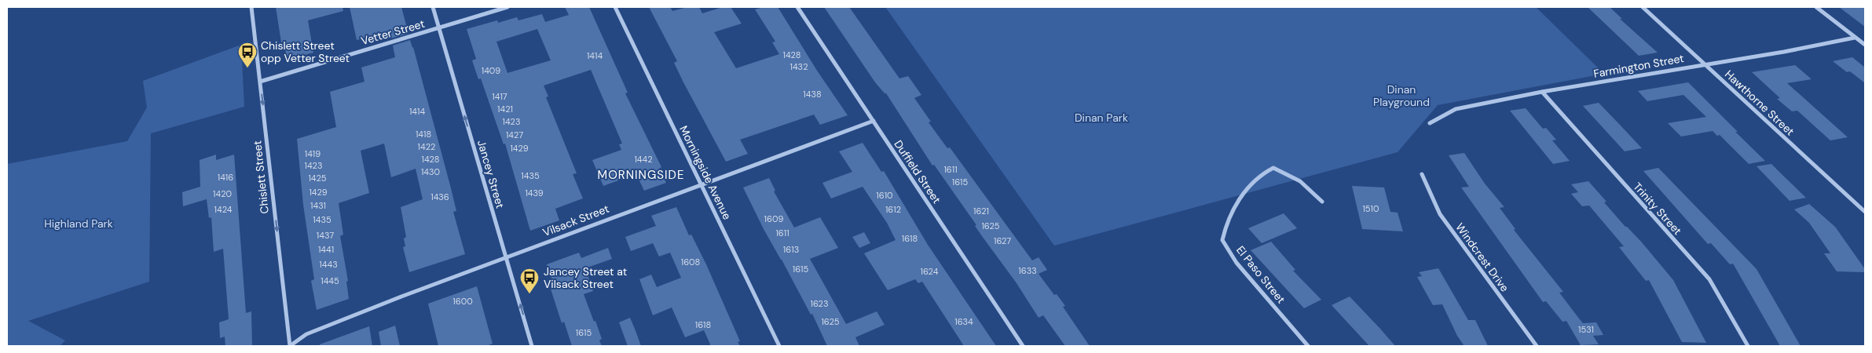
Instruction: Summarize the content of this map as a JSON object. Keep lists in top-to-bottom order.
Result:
{
  "streets": {
    "street": [
      "Vetter Street",
      "Farmington Street",
      "Hawthorne Street",
      "Duffield Street",
      "Morningside Avenue",
      "Jancey Street",
      "Chislett Street",
      "Trinity Street",
      "Vilsack Street",
      "Windcrest Drive",
      "El Paso Street"
    ]
  },
  "crossings": [
    ["Vetter Street", "Jancey Street"],
    ["Vetter Street", "Chislett Street"],
    ["Farmington Street", "Hawthorne Street"],
    ["Farmington Street", "Trinity Street"],
    ["Duffield Street", "Vilsack Street"],
    ["Morningside Avenue", "Vilsack Street"],
    ["Jancey Street", "Vilsack Street"],
    ["Chislett Street", "Vilsack Street"]
  ],
  "one_way": ["Jancey Street", "Chislett Street"],
  "districts": ["MORNINGSIDE"],
  "parks": ["Dinan Playground", "Dinan Park", "Highland Park"],
  "places": {
    "bus stop": ["Chislett Street opp Vetter Street", "Jancey Street at Vilsack Street"]
  },
  "house_numbers": [
    "1428",
    "1414",
    "1432",
    "1409",
    "1438",
    "1417",
    "1421",
    "1414",
    "1423",
    "1418",
    "1427",
    "1422",
    "1429",
    "1419",
    "1428",
    "1442",
    "1423",
    "1611",
    "1430",
    "1435",
    "1416",
    "1425",
    "1615",
    "1429",
    "1439",
    "1420",
    "1610",
    "1436",
    "1431",
    "1510",
    "1424",
    "1612",
    "1621",
    "1609",
    "1435",
    "1625",
    "1611",
    "1437",
    "1618",
    "1627",
    "1441",
    "1613",
    "1608",
    "1443",
    "1615",
    "1633",
    "1624",
    "1445",
    "1600",
    "1623",
    "1625",
    "1634",
    "1618",
    "1531",
    "1615"
  ]
}
